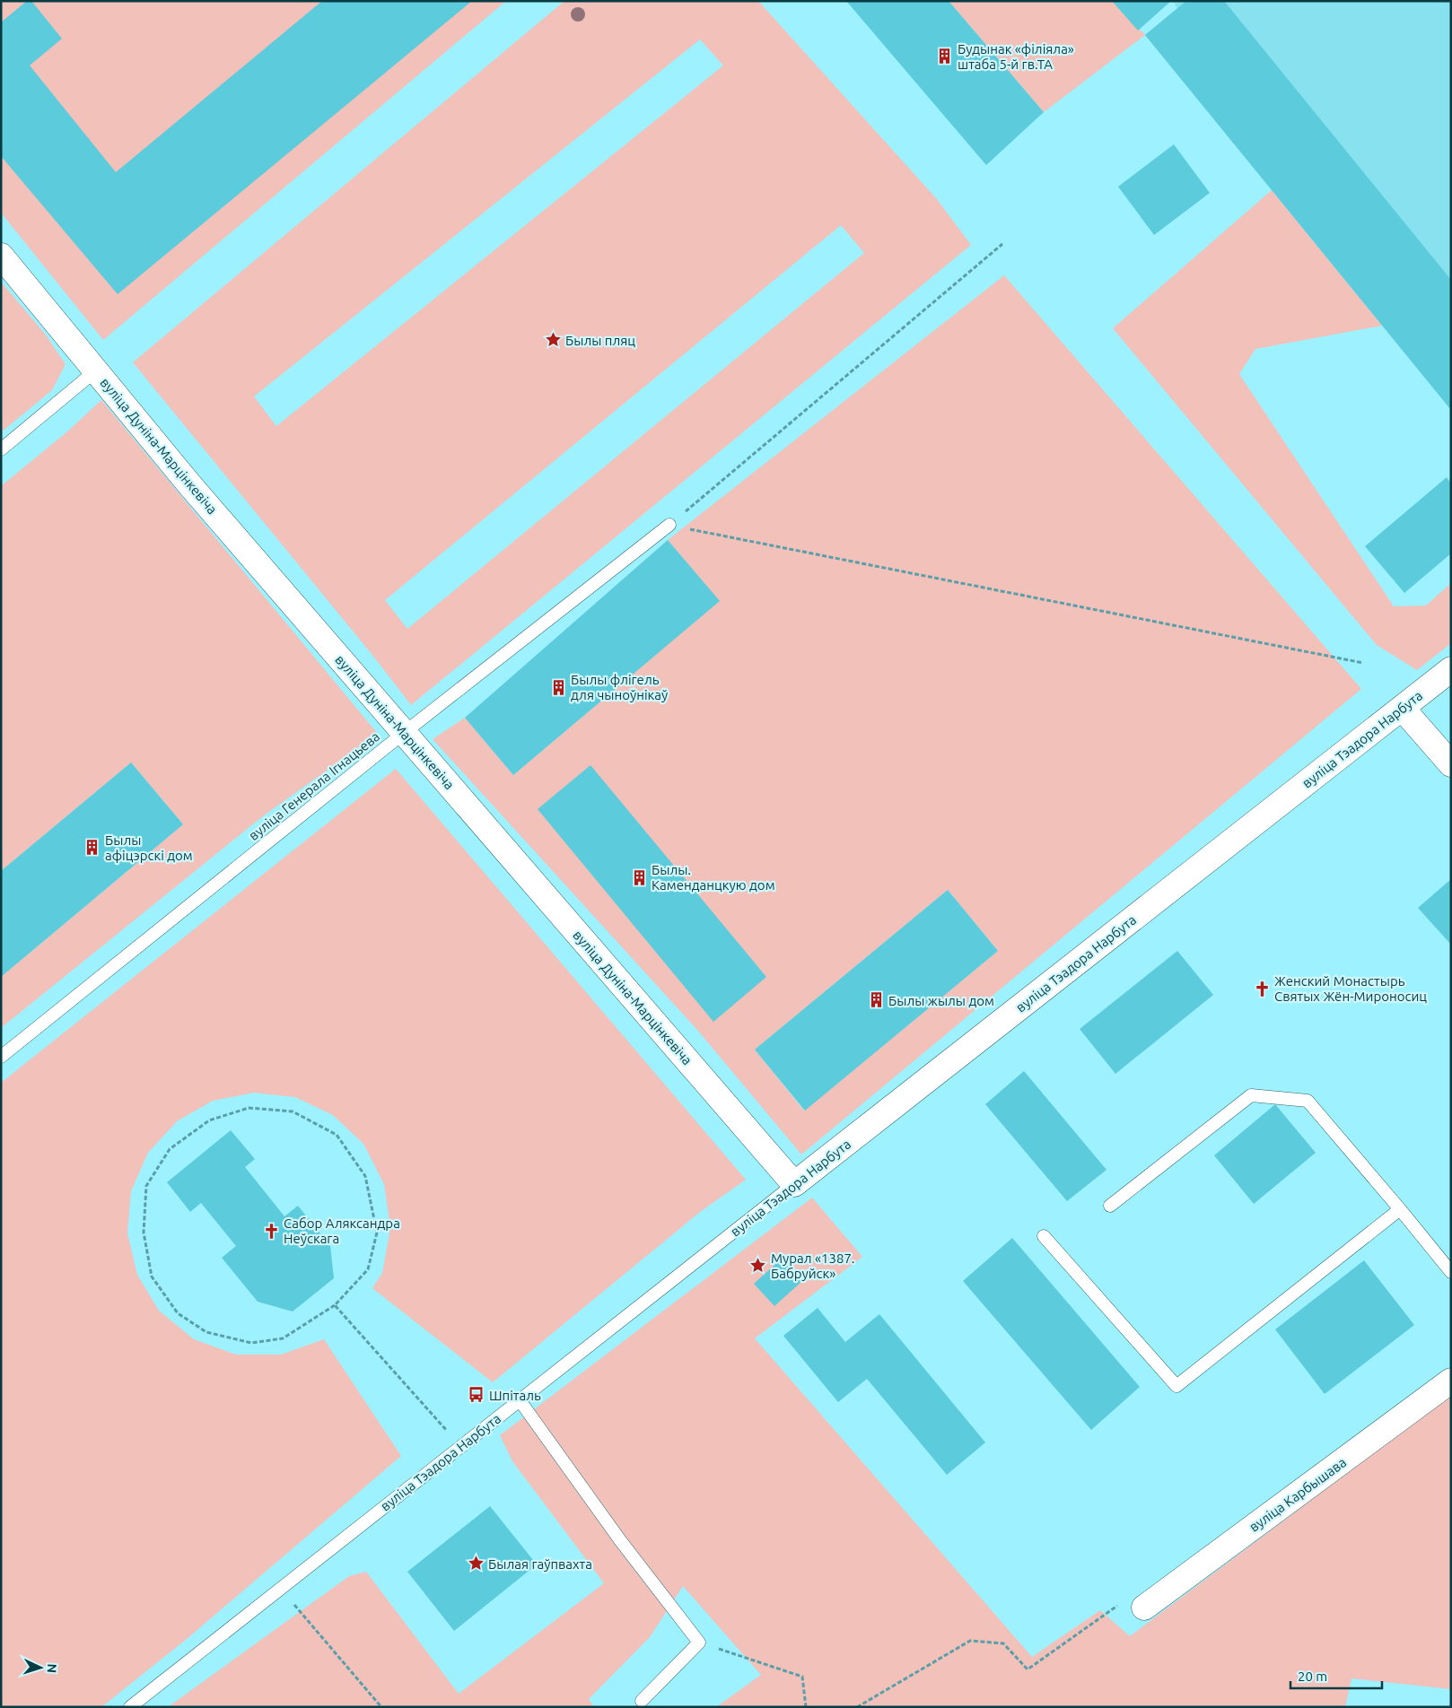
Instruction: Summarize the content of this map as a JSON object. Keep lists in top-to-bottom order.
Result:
{
  "streets": {
    "street": ["вуліца Дуніна-Марцінкевіча", "вуліца Тэадора Нарбута", "вуліца Карбышава"],
    "lane": ["вуліца Генерала Ігнацьева"]
  },
  "crossings": [
    ["вуліца Дуніна-Марцінкевіча", "вуліца Тэадора Нарбута"],
    ["вуліца Дуніна-Марцінкевіча", "вуліца Генерала Ігнацьева"]
  ],
  "places": {
    "building": [
      "Будынак «філіяла» штаба 5-й гв.ТА",
      "Былы флігель для чыноўнікаў",
      "Былы афіцэрскі дом",
      "Былы. Каменданцкую дом",
      "Былы жылы дом"
    ],
    "place": ["Былы пляц", "Мурал «1387. Бабруйск»", "Былая гаўпвахта"],
    "church": ["Женский Монастырь Святых Жён-Мироносиц", "Сабор Аляксандра Неўскага"],
    "bus stop": ["Шпіталь"]
  },
  "scale_bar": "20 m",
  "north": "right"
}
